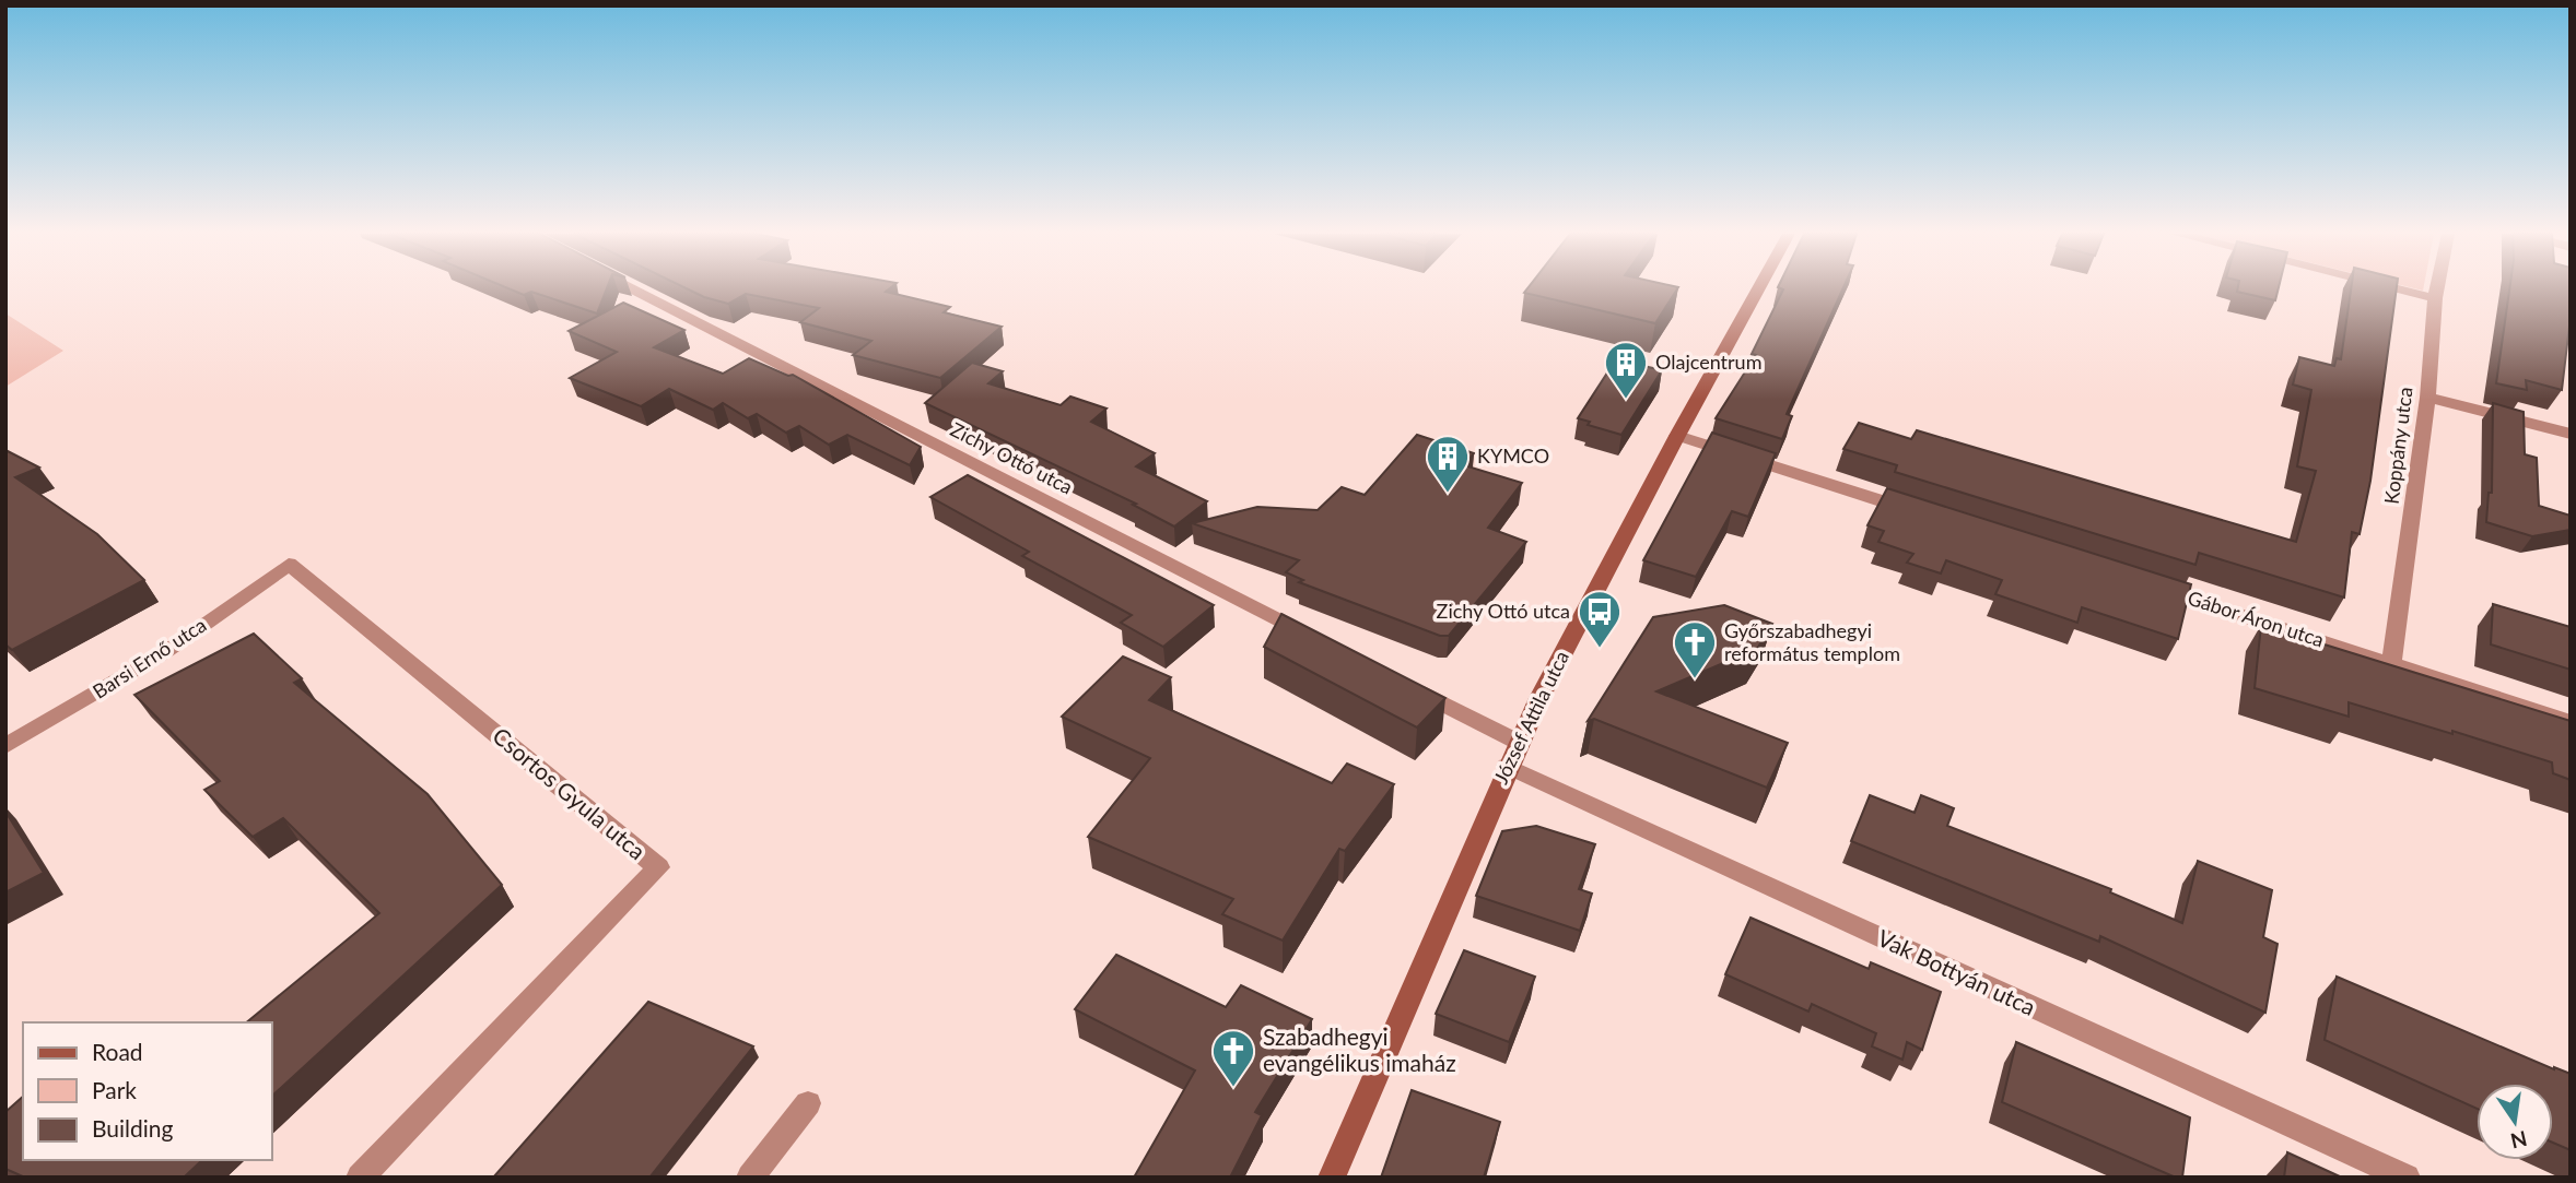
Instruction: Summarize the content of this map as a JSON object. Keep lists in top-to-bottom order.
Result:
{
  "streets": {
    "street": [
      "Koppány utca",
      "Zichy Ottó utca",
      "Gábor Áron utca",
      "Barsi Ernő utca",
      "József Attila utca",
      "Csortos Gyula utca",
      "Vak Bottyán utca"
    ]
  },
  "crossings": [
    ["Koppány utca", "Gábor Áron utca"],
    ["Barsi Ernő utca", "Csortos Gyula utca"],
    ["József Attila utca", "Vak Bottyán utca"]
  ],
  "places": {
    "building": ["Olajcentrum", "KYMCO"],
    "bus stop": ["Zichy Ottó utca"],
    "church": ["Győrszabadhegyi református templom", "Szabadhegyi evangélikus imaház"]
  },
  "legend": ["Road", "Park", "Building"],
  "north": "bottom"
}
